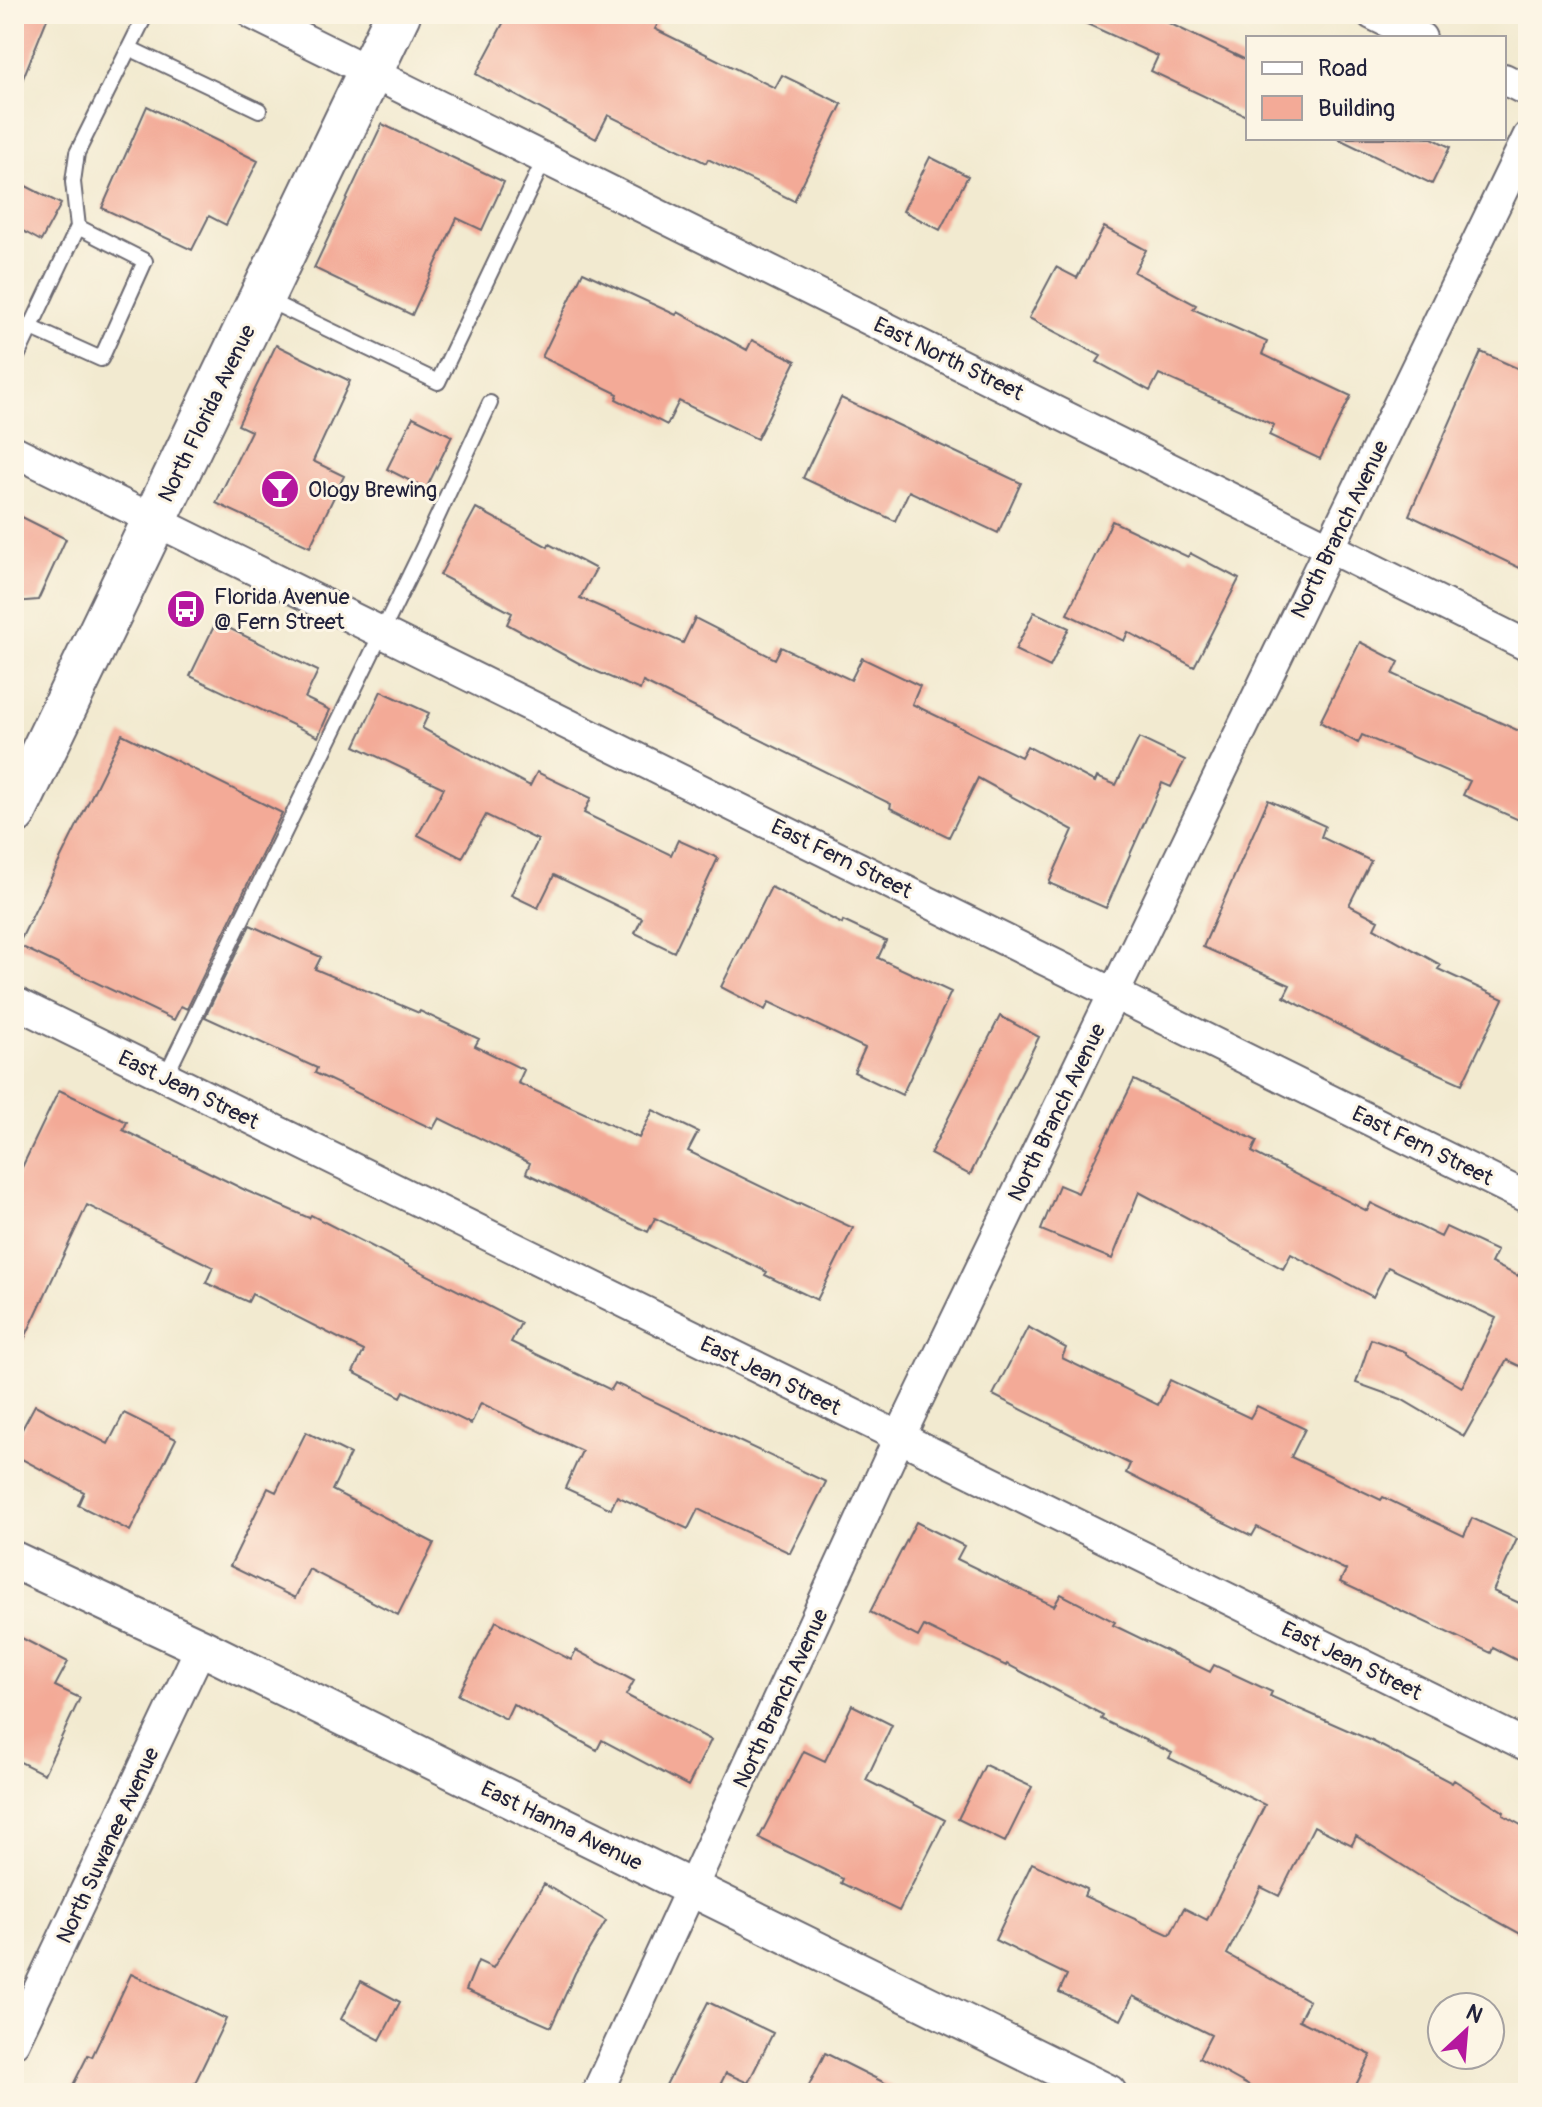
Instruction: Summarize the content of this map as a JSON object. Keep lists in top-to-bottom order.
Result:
{
  "streets": {
    "main road": ["North Florida Avenue"],
    "street": [
      "East North Street",
      "North Branch Avenue",
      "East Fern Street",
      "East Jean Street",
      "East Hanna Avenue",
      "North Suwanee Avenue"
    ]
  },
  "crossings": [
    ["East North Street", "North Florida Avenue"],
    ["East North Street", "North Branch Avenue"],
    ["North Florida Avenue", "East Fern Street"],
    ["North Branch Avenue", "East Fern Street"],
    ["North Branch Avenue", "East Jean Street"],
    ["North Branch Avenue", "East Hanna Avenue"],
    ["East Hanna Avenue", "North Suwanee Avenue"]
  ],
  "places": {
    "bar": ["Ology Brewing"],
    "bus stop": ["Florida Avenue @ Fern Street"]
  },
  "legend": ["Road", "Building"],
  "north": "top right"
}
